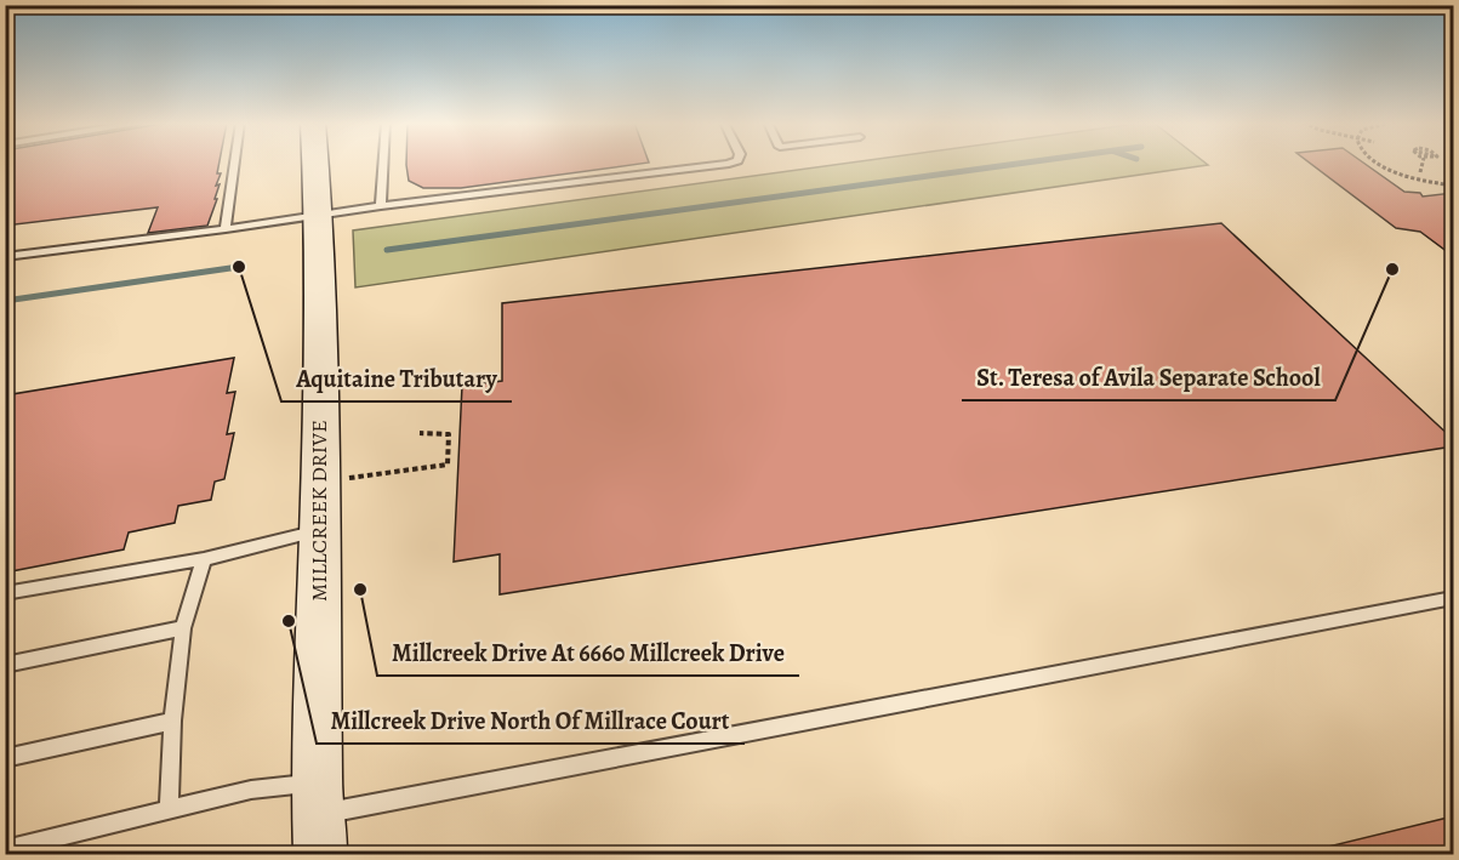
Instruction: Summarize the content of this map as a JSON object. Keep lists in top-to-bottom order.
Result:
{
  "streets": {
    "street": ["MILLCREEK DRIVE"]
  },
  "places": [
    "Aquitaine Tributary",
    "St. Teresa of Avila Separate School",
    "Millcreek Drive At 6660 Millcreek Drive",
    "Millcreek Drive North Of Millrace Court"
  ]
}
